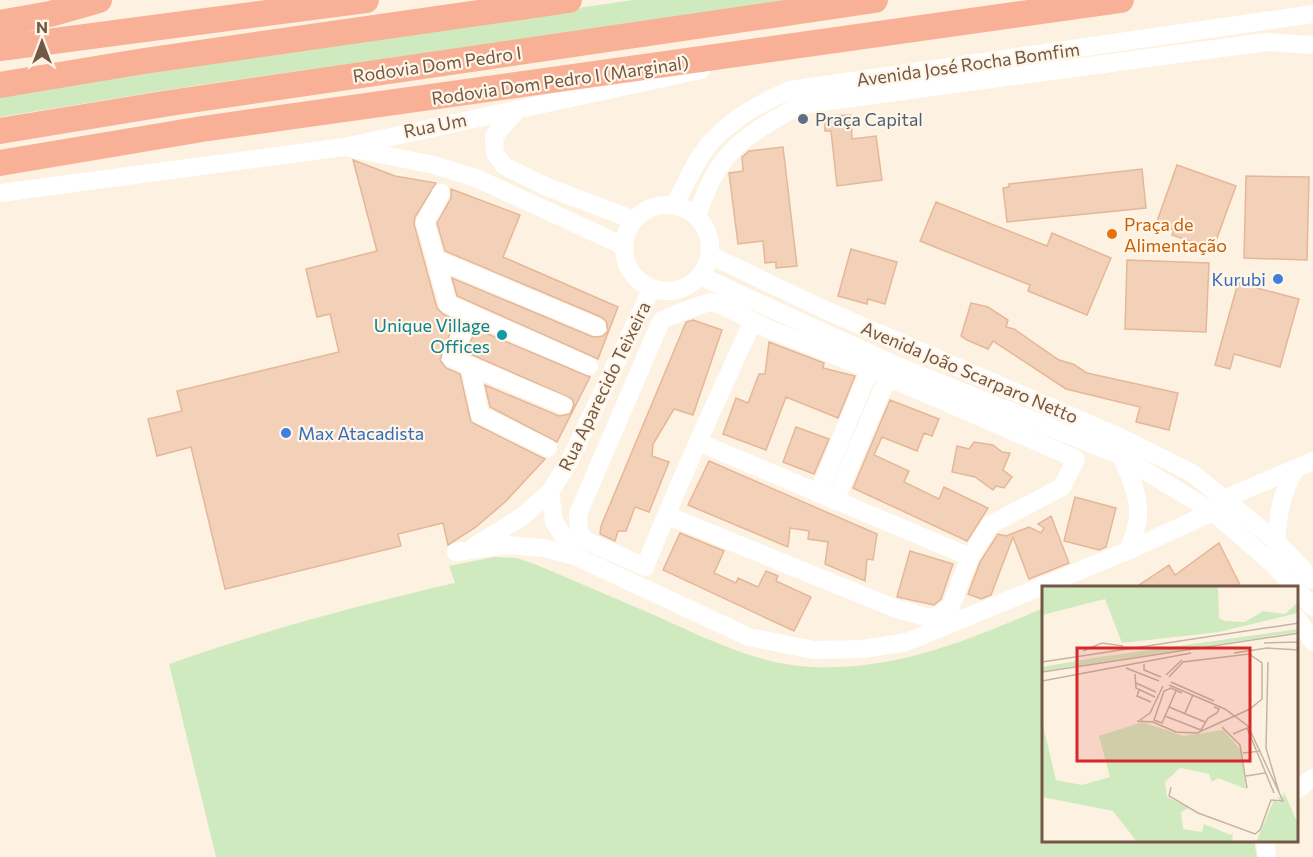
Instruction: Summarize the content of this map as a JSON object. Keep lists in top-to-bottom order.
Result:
{
  "streets": {
    "highway": ["Rodovia Dom Pedro I", "Rodovia Dom Pedro I (Marginal)"],
    "street": [
      "Avenida José Rocha Bomfim",
      "Rua Um",
      "Avenida João Scarparo Netto",
      "Rua Aparecido Teixeira"
    ]
  },
  "crossings": [
    ["Avenida José Rocha Bomfim", "Avenida João Scarparo Netto"],
    ["Avenida José Rocha Bomfim", "Rua Aparecido Teixeira"],
    ["Rodovia Dom Pedro I (Marginal)", "Rua Um"],
    ["Avenida João Scarparo Netto", "Rua Aparecido Teixeira"]
  ],
  "places": [
    "Praça Capital",
    "Praça de Alimentação",
    "Kurubi",
    "Unique Village Offices",
    "Max Atacadista"
  ],
  "north": "top"
}
